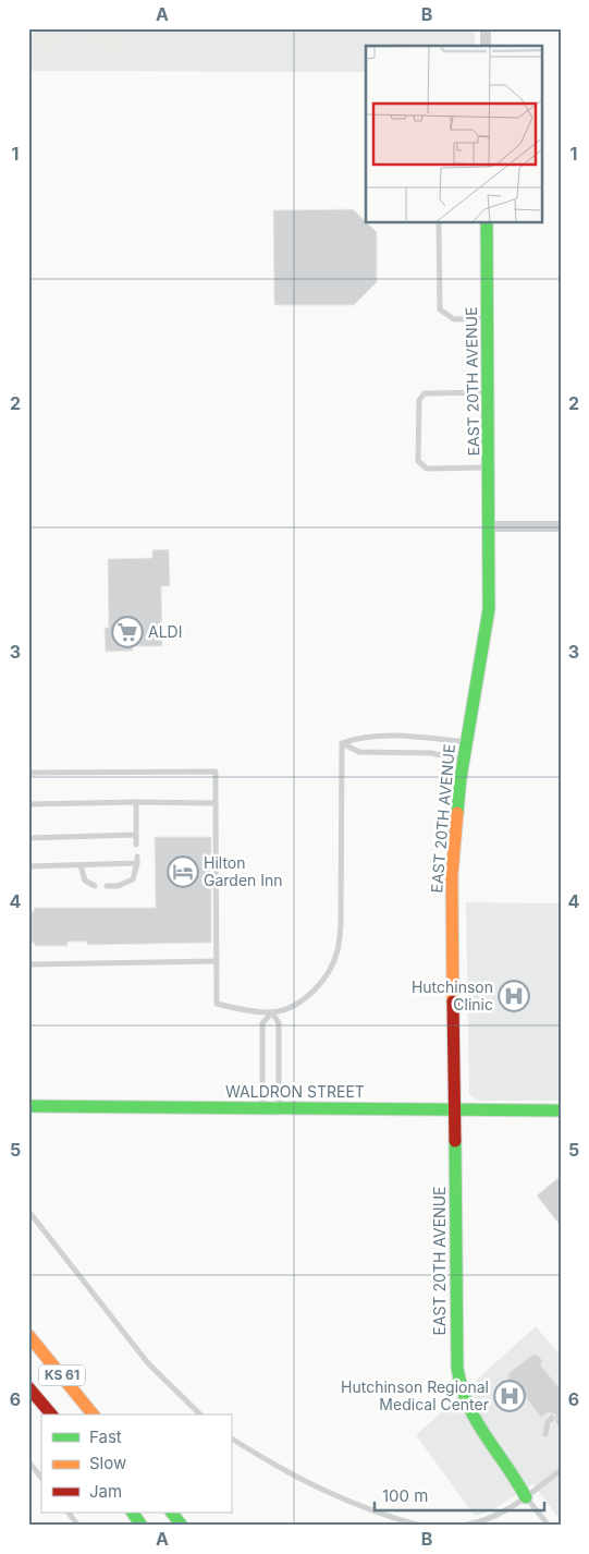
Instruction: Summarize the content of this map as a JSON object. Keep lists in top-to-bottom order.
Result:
{
  "streets": {
    "main road": ["EAST 20TH AVENUE", "WALDRON STREET", "KS 61"]
  },
  "crossings": [
    ["EAST 20TH AVENUE", "WALDRON STREET"]
  ],
  "places": {
    "supermarket": ["ALDI"],
    "hotel": ["Hilton Garden Inn"],
    "hospital": ["Hutchinson Clinic", "Hutchinson Regional Medical Center"]
  },
  "legend": ["Fast", "Slow", "Jam"],
  "scale_bar": "100 m",
  "grid": {
    "columns": ["A", "B"],
    "rows": [
      "1",
      "2",
      "3",
      "4",
      "5",
      "6"
    ]
  }
}
